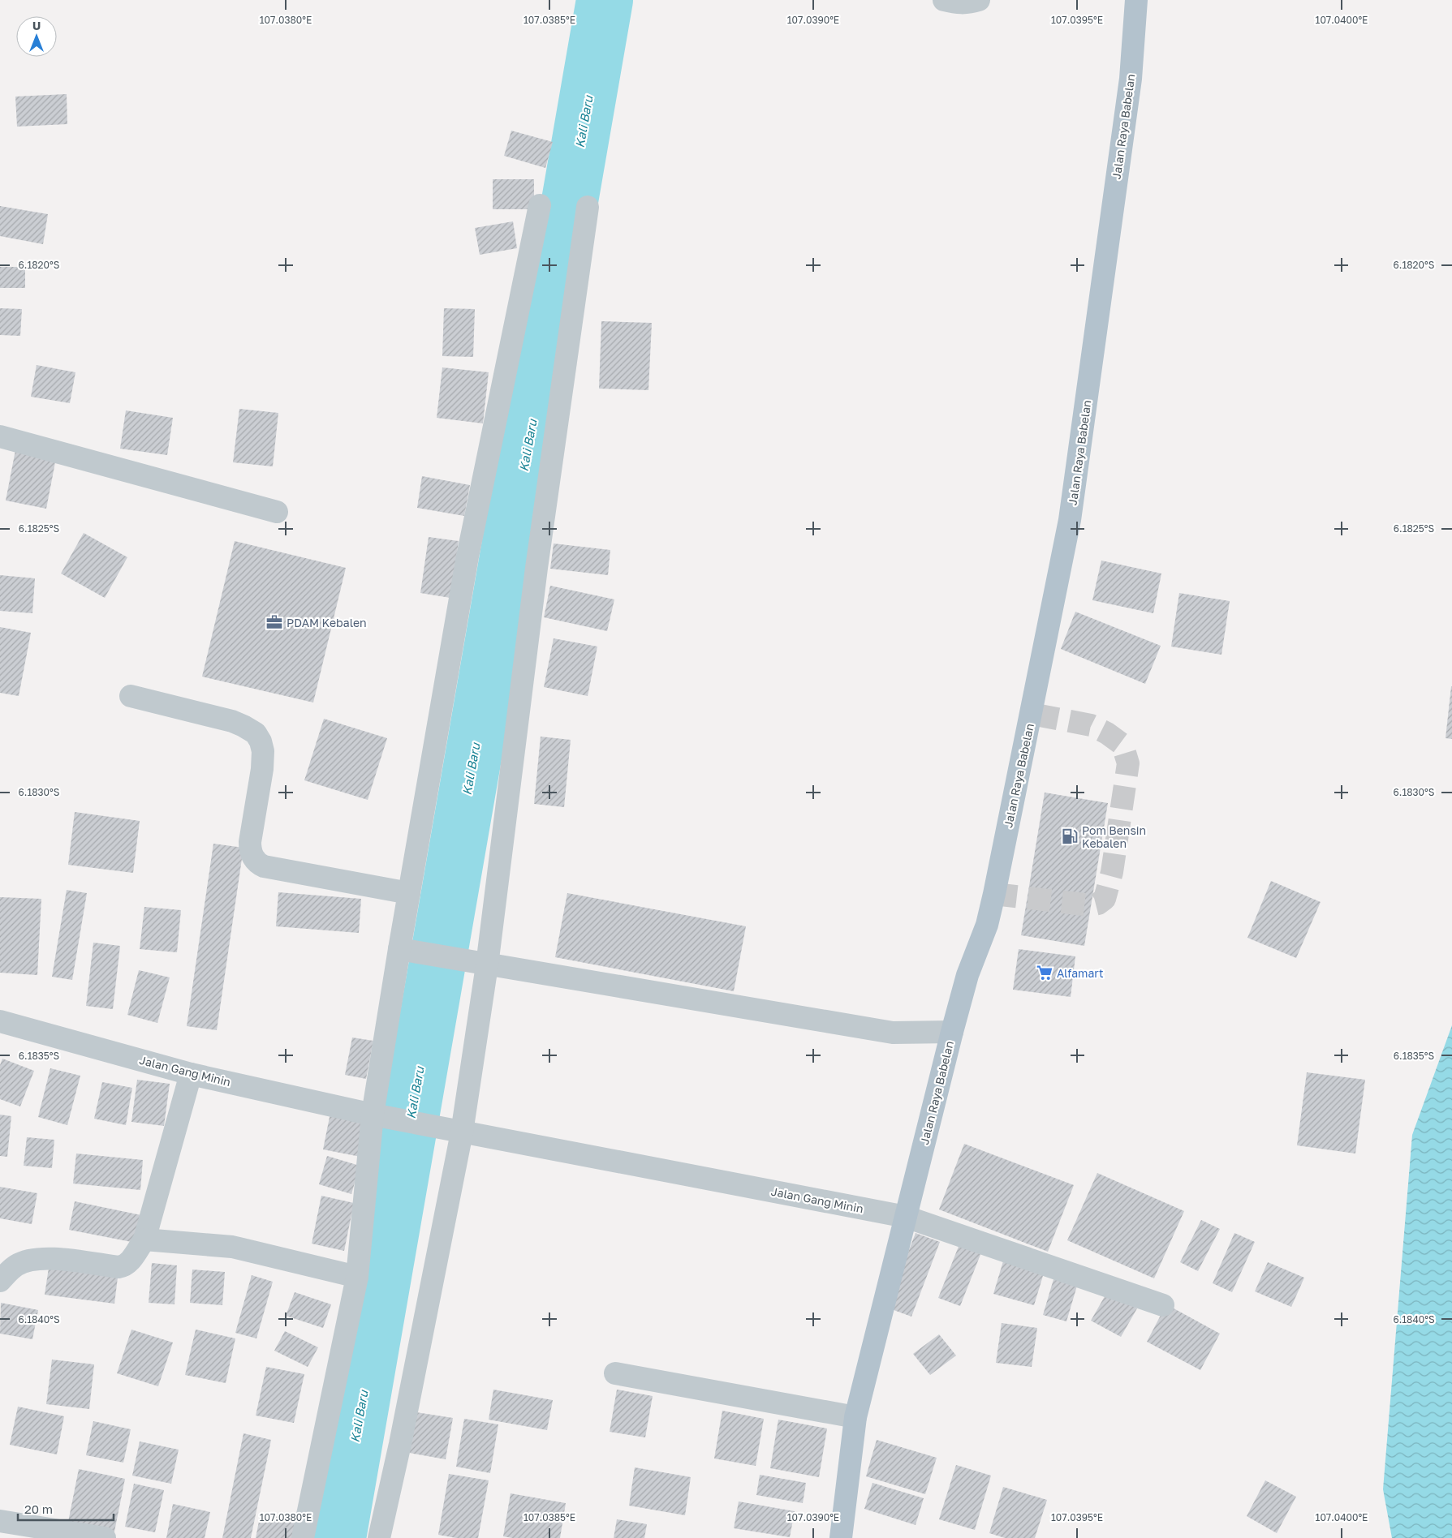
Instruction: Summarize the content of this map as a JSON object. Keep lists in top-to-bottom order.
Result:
{
  "streets": {
    "main road": ["Jalan Raya Babelan"],
    "street": ["Jalan Gang Minin"]
  },
  "crossings": [
    ["Jalan Raya Babelan", "Jalan Gang Minin"]
  ],
  "water": ["Kali Baru"],
  "places": {
    "office": ["PDAM Kebalen"],
    "fuel station": ["Pom Bensin Kebalen"],
    "supermarket": ["Alfamart"]
  },
  "scale_bar": "20 m",
  "north": "top",
  "coordinates": [
    "107.0380°E",
    "107.0385°E",
    "107.0390°E",
    "107.0395°E",
    "107.0400°E",
    "6.1820°S",
    "6.1825°S",
    "6.1830°S",
    "6.1835°S",
    "6.1840°S"
  ]
}
